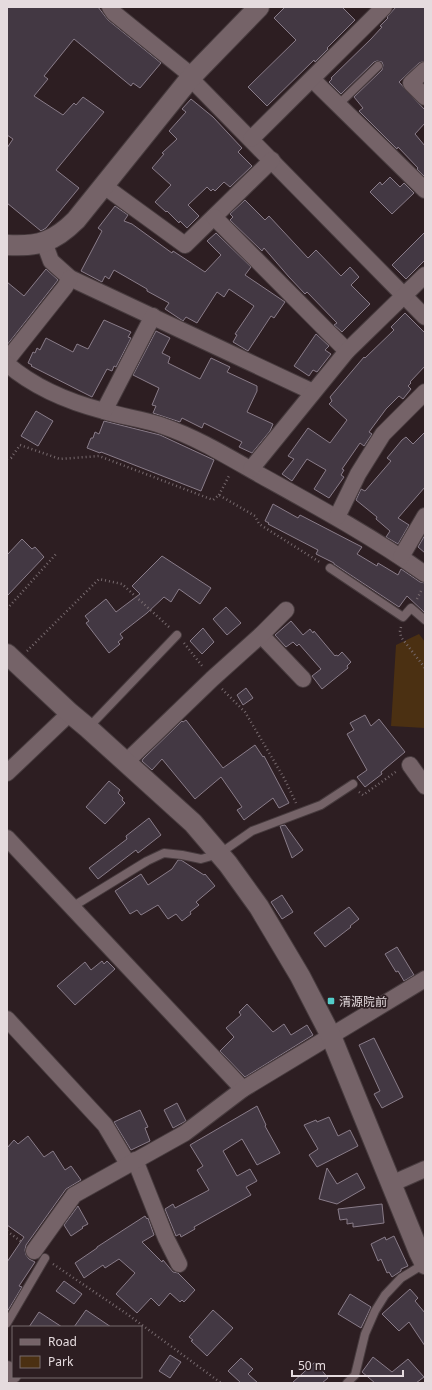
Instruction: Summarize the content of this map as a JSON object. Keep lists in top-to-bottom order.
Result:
{
  "places": {
    "transit": ["清源院前"]
  },
  "legend": ["Road", "Park"],
  "scale_bar": "50 m"
}
